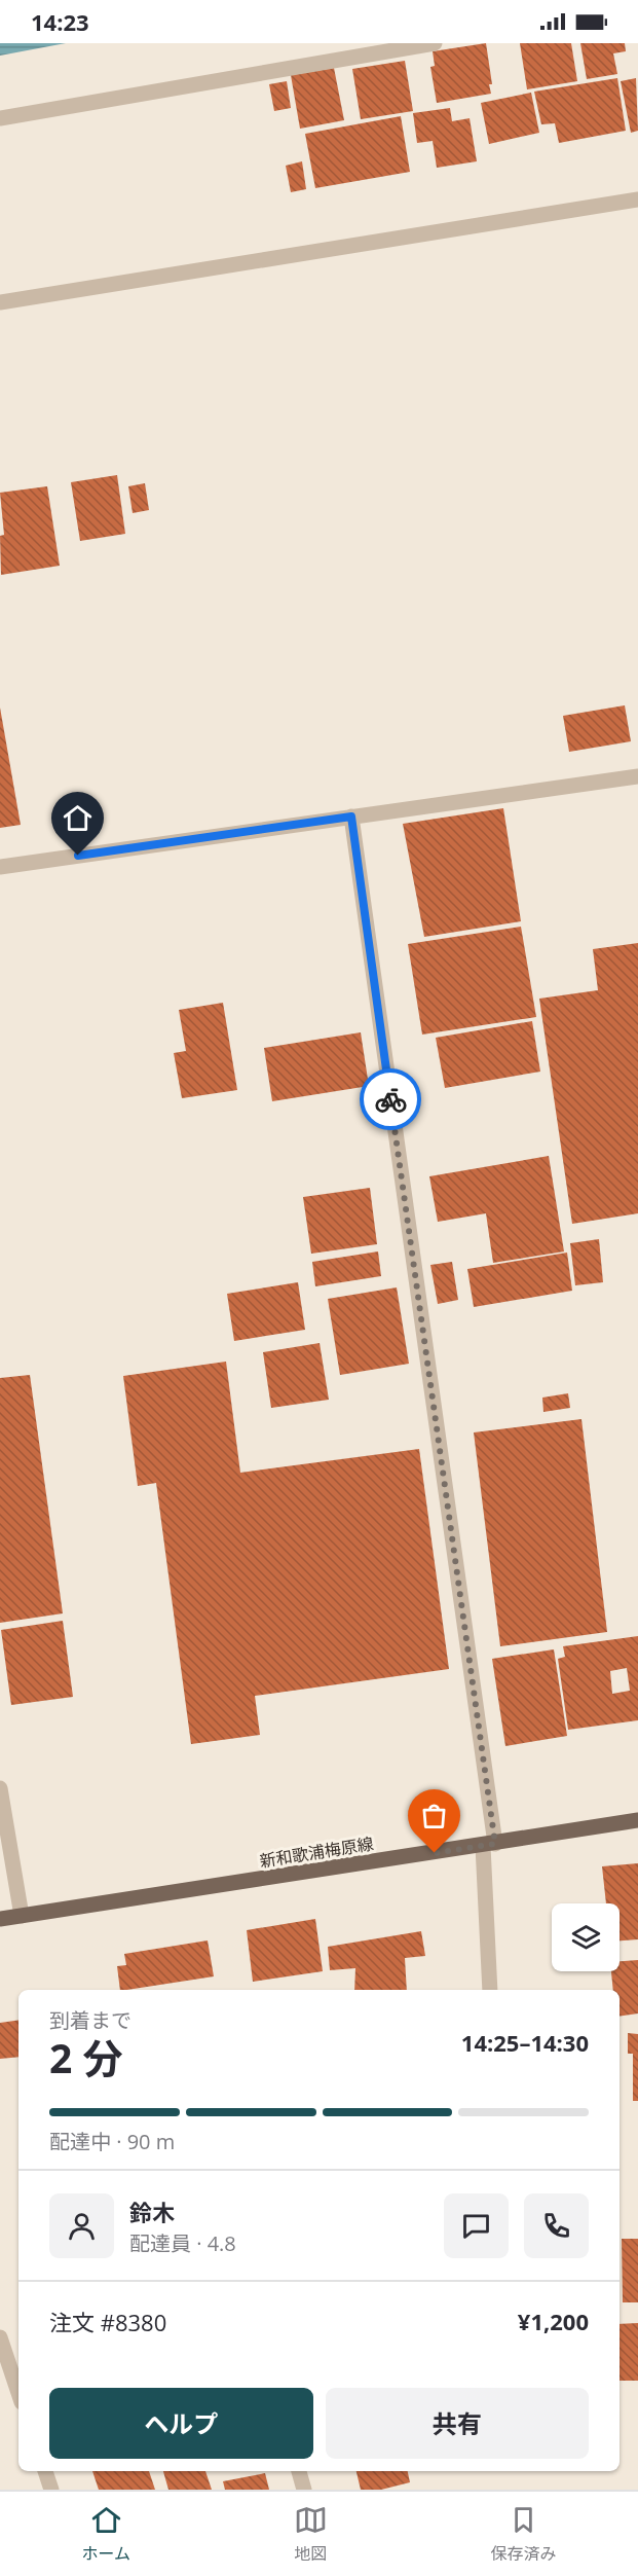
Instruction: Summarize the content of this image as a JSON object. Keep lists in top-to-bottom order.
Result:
{
  "streets": {
    "main road": ["新和歌浦梅原線"]
  },
  "page": {
    "status": "14:23",
    "heading": ["2 分", "到着まで", "14:25–14:30"],
    "panel": [
      "鈴木",
      "配達員 · 4.8",
      "注文 #8380",
      "¥1,200"
    ],
    "bar": "配達中 · 90 m",
    "buttons": ["ヘルプ", "共有"],
    "tabs": ["ホーム", "地図", "保存済み"]
  }
}
